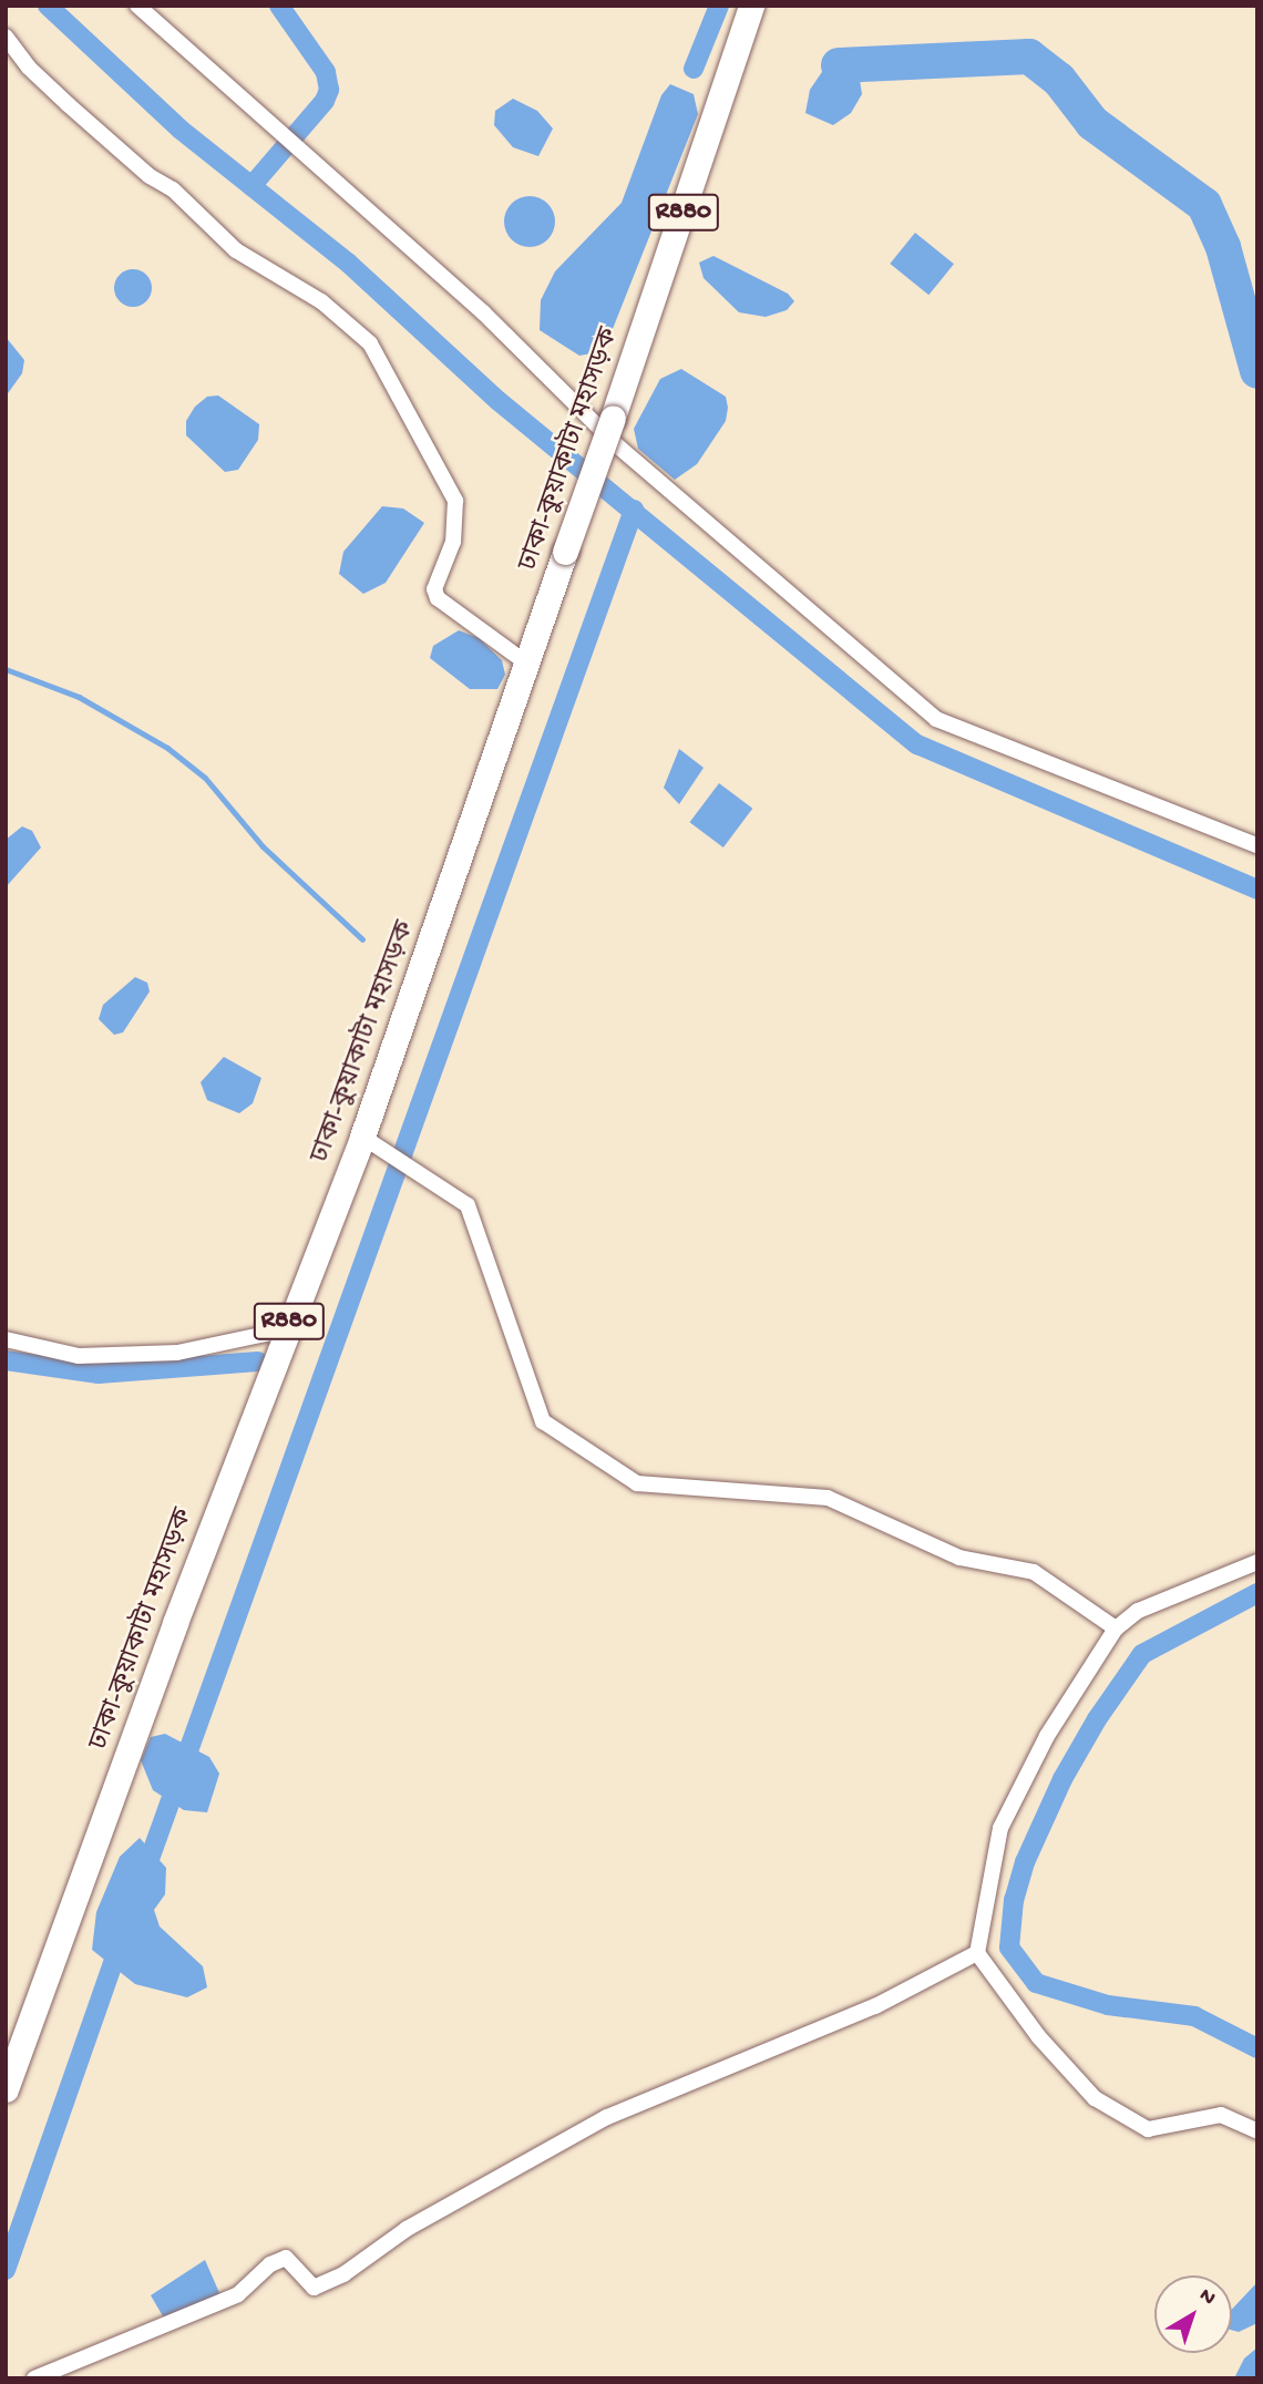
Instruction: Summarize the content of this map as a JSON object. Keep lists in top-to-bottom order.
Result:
{
  "streets": {
    "main road": ["R880", "ঢাকা-কুয়াকাটা মহাসড়ক"]
  },
  "north": "top right"
}
